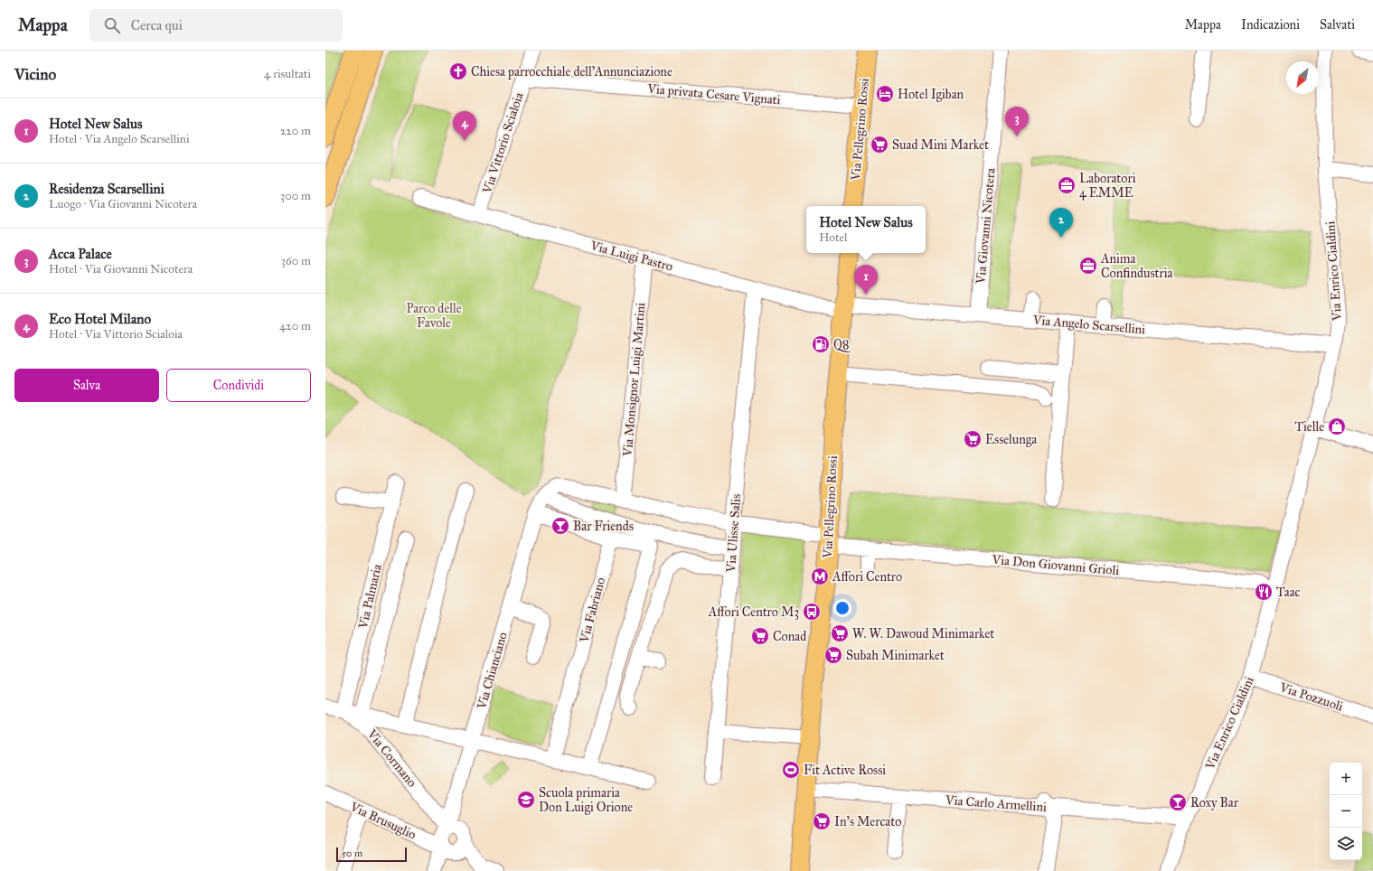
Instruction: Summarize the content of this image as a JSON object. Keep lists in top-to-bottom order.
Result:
{
  "streets": {
    "main road": ["Via Pellegrino Rossi"],
    "street": [
      "Via privata Cesare Vignati",
      "Via Vittorio Scialoia",
      "Via Giovanni Nicotera",
      "Via Luigi Pastro",
      "Via Enrico Cialdini",
      "Via Angelo Scarsellini",
      "Via Monsignor Luigi Martini",
      "Via Ulisse Salis",
      "Via Don Giovanni Grioli",
      "Via Palmaria",
      "Via Fabriano",
      "Via Chianciano",
      "Via Pozzuoli",
      "Via Cormano",
      "Via Carlo Armellini",
      "Via Brusuglio"
    ]
  },
  "crossings": [
    ["Via privata Cesare Vignati", "Via Pellegrino Rossi"],
    ["Via privata Cesare Vignati", "Via Vittorio Scialoia"],
    ["Via Pellegrino Rossi", "Via Luigi Pastro"],
    ["Via Pellegrino Rossi", "Via Angelo Scarsellini"],
    ["Via Pellegrino Rossi", "Via Don Giovanni Grioli"],
    ["Via Pellegrino Rossi", "Via Carlo Armellini"],
    ["Via Vittorio Scialoia", "Via Luigi Pastro"],
    ["Via Giovanni Nicotera", "Via Angelo Scarsellini"],
    ["Via Luigi Pastro", "Via Angelo Scarsellini"],
    ["Via Luigi Pastro", "Via Monsignor Luigi Martini"],
    ["Via Luigi Pastro", "Via Ulisse Salis"],
    ["Via Enrico Cialdini", "Via Angelo Scarsellini"],
    ["Via Enrico Cialdini", "Via Pozzuoli"],
    ["Via Enrico Cialdini", "Via Carlo Armellini"],
    ["Via Monsignor Luigi Martini", "Via Don Giovanni Grioli"],
    ["Via Monsignor Luigi Martini", "Via Chianciano"],
    ["Via Ulisse Salis", "Via Don Giovanni Grioli"],
    ["Via Don Giovanni Grioli", "Via Chianciano"],
    ["Via Palmaria", "Via Cormano"],
    ["Via Chianciano", "Via Cormano"],
    ["Via Chianciano", "Via Brusuglio"],
    ["Via Cormano", "Via Brusuglio"]
  ],
  "parks": ["Parco delle Favole"],
  "places": {
    "church": ["Chiesa parrocchiale dell'Annunciazione"],
    "hotel": ["Hotel Igiban"],
    "supermarket": [
      "Suad Mini Market",
      "Esselunga",
      "W. W. Dawoud Minimarket",
      "Conad",
      "Subah Minimarket",
      "In's Mercato"
    ],
    "office": ["Laboratori 4 EMME", "Anima Confindustria"],
    "fuel station": ["Q8"],
    "shop": ["Tielle"],
    "bar": ["Bar Friends", "Roxy Bar"],
    "metro station": ["Affori Centro"],
    "restaurant": ["Taac"],
    "bus stop": ["Affori Centro M3"],
    "sports": ["Fit Active Rossi"],
    "school or university": ["Scuola primaria Don Luigi Orione"]
  },
  "scale_bar": "50 m",
  "north": "bottom left",
  "page": {
    "header": "Mappa",
    "search": "Cerca qui",
    "nav": ["Mappa", "Indicazioni", "Salvati"],
    "heading": ["Vicino", "4 risultati"],
    "list": [
      {
        "mark": "1",
        "name": "Hotel New Salus",
        "note": "Hotel · Via Angelo Scarsellini",
        "value": "220 m"
      },
      {
        "mark": "2",
        "name": "Residenza Scarsellini",
        "note": "Luogo · Via Giovanni Nicotera",
        "value": "300 m"
      },
      {
        "mark": "3",
        "name": "Acca Palace",
        "note": "Hotel · Via Giovanni Nicotera",
        "value": "360 m"
      },
      {
        "mark": "4",
        "name": "Eco Hotel Milano",
        "note": "Hotel · Via Vittorio Scialoia",
        "value": "420 m"
      }
    ],
    "pins": [
      "3",
      "4",
      "2",
      "1"
    ],
    "popup": ["Hotel New Salus", "Hotel"],
    "buttons": ["Salva", "Condividi"],
    "map_buttons": ["+", "−"],
    "scale": "50 m"
  }
}
